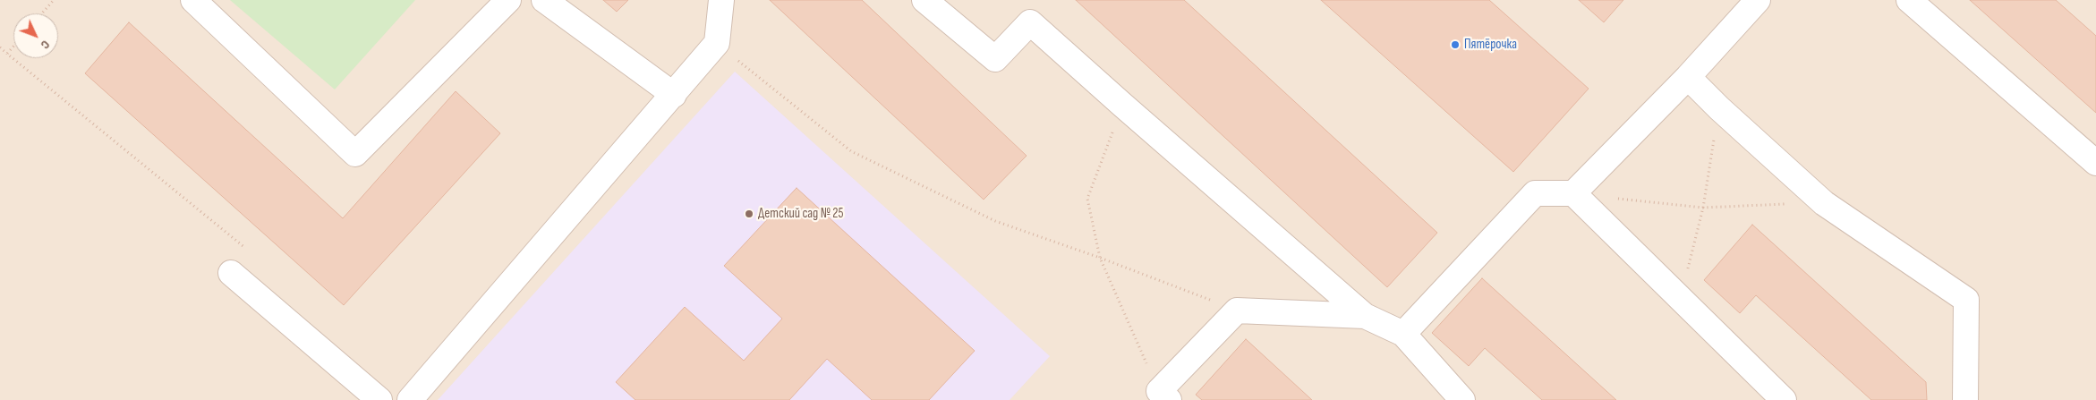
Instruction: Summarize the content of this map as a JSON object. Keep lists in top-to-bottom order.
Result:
{
  "places": ["Пятёрочка", "Детский сад № 25"],
  "north": "bottom right"
}
